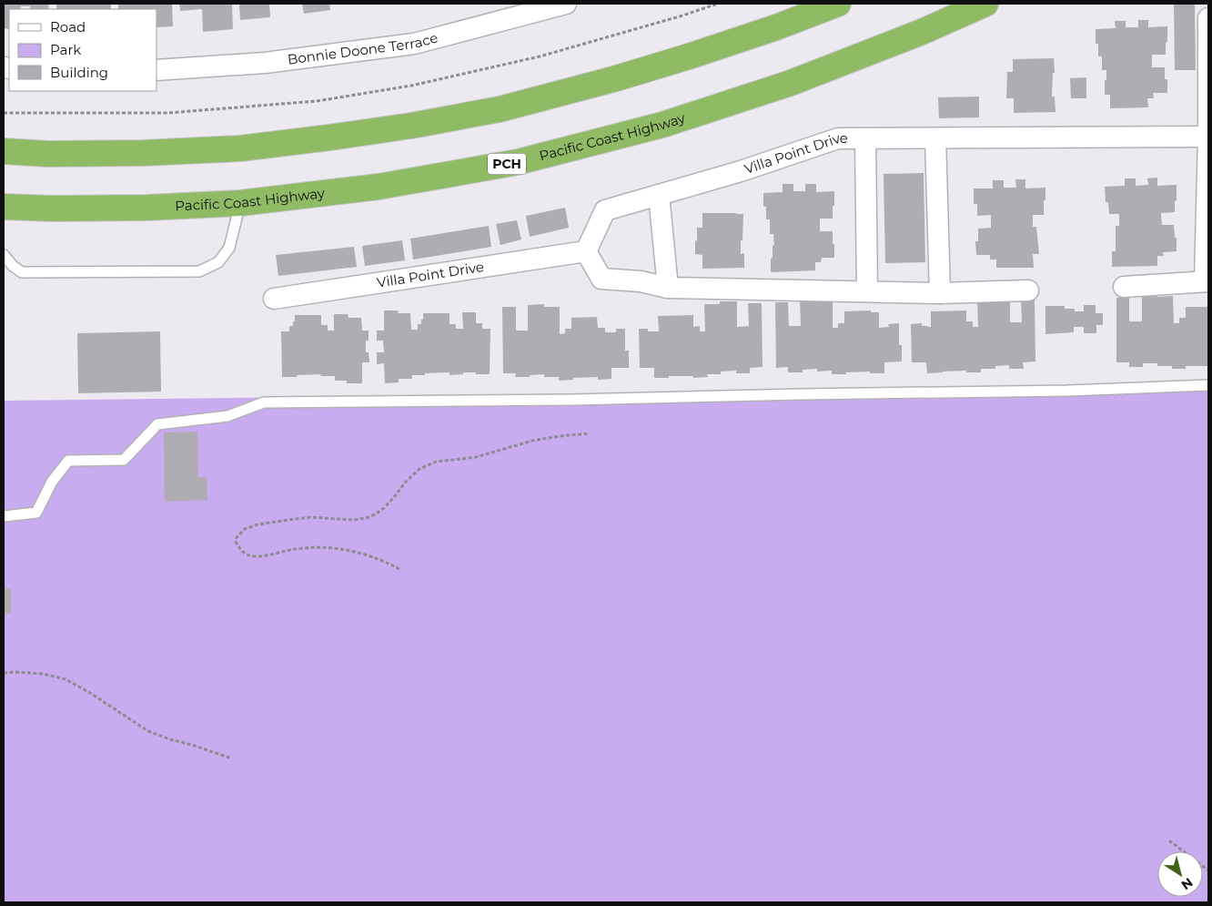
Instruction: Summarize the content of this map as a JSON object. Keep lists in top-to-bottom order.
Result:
{
  "streets": {
    "highway": ["Pacific Coast Highway", "PCH"],
    "street": ["Bonnie Doone Terrace", "Villa Point Drive"]
  },
  "legend": ["Road", "Park", "Building"],
  "north": "bottom right"
}
